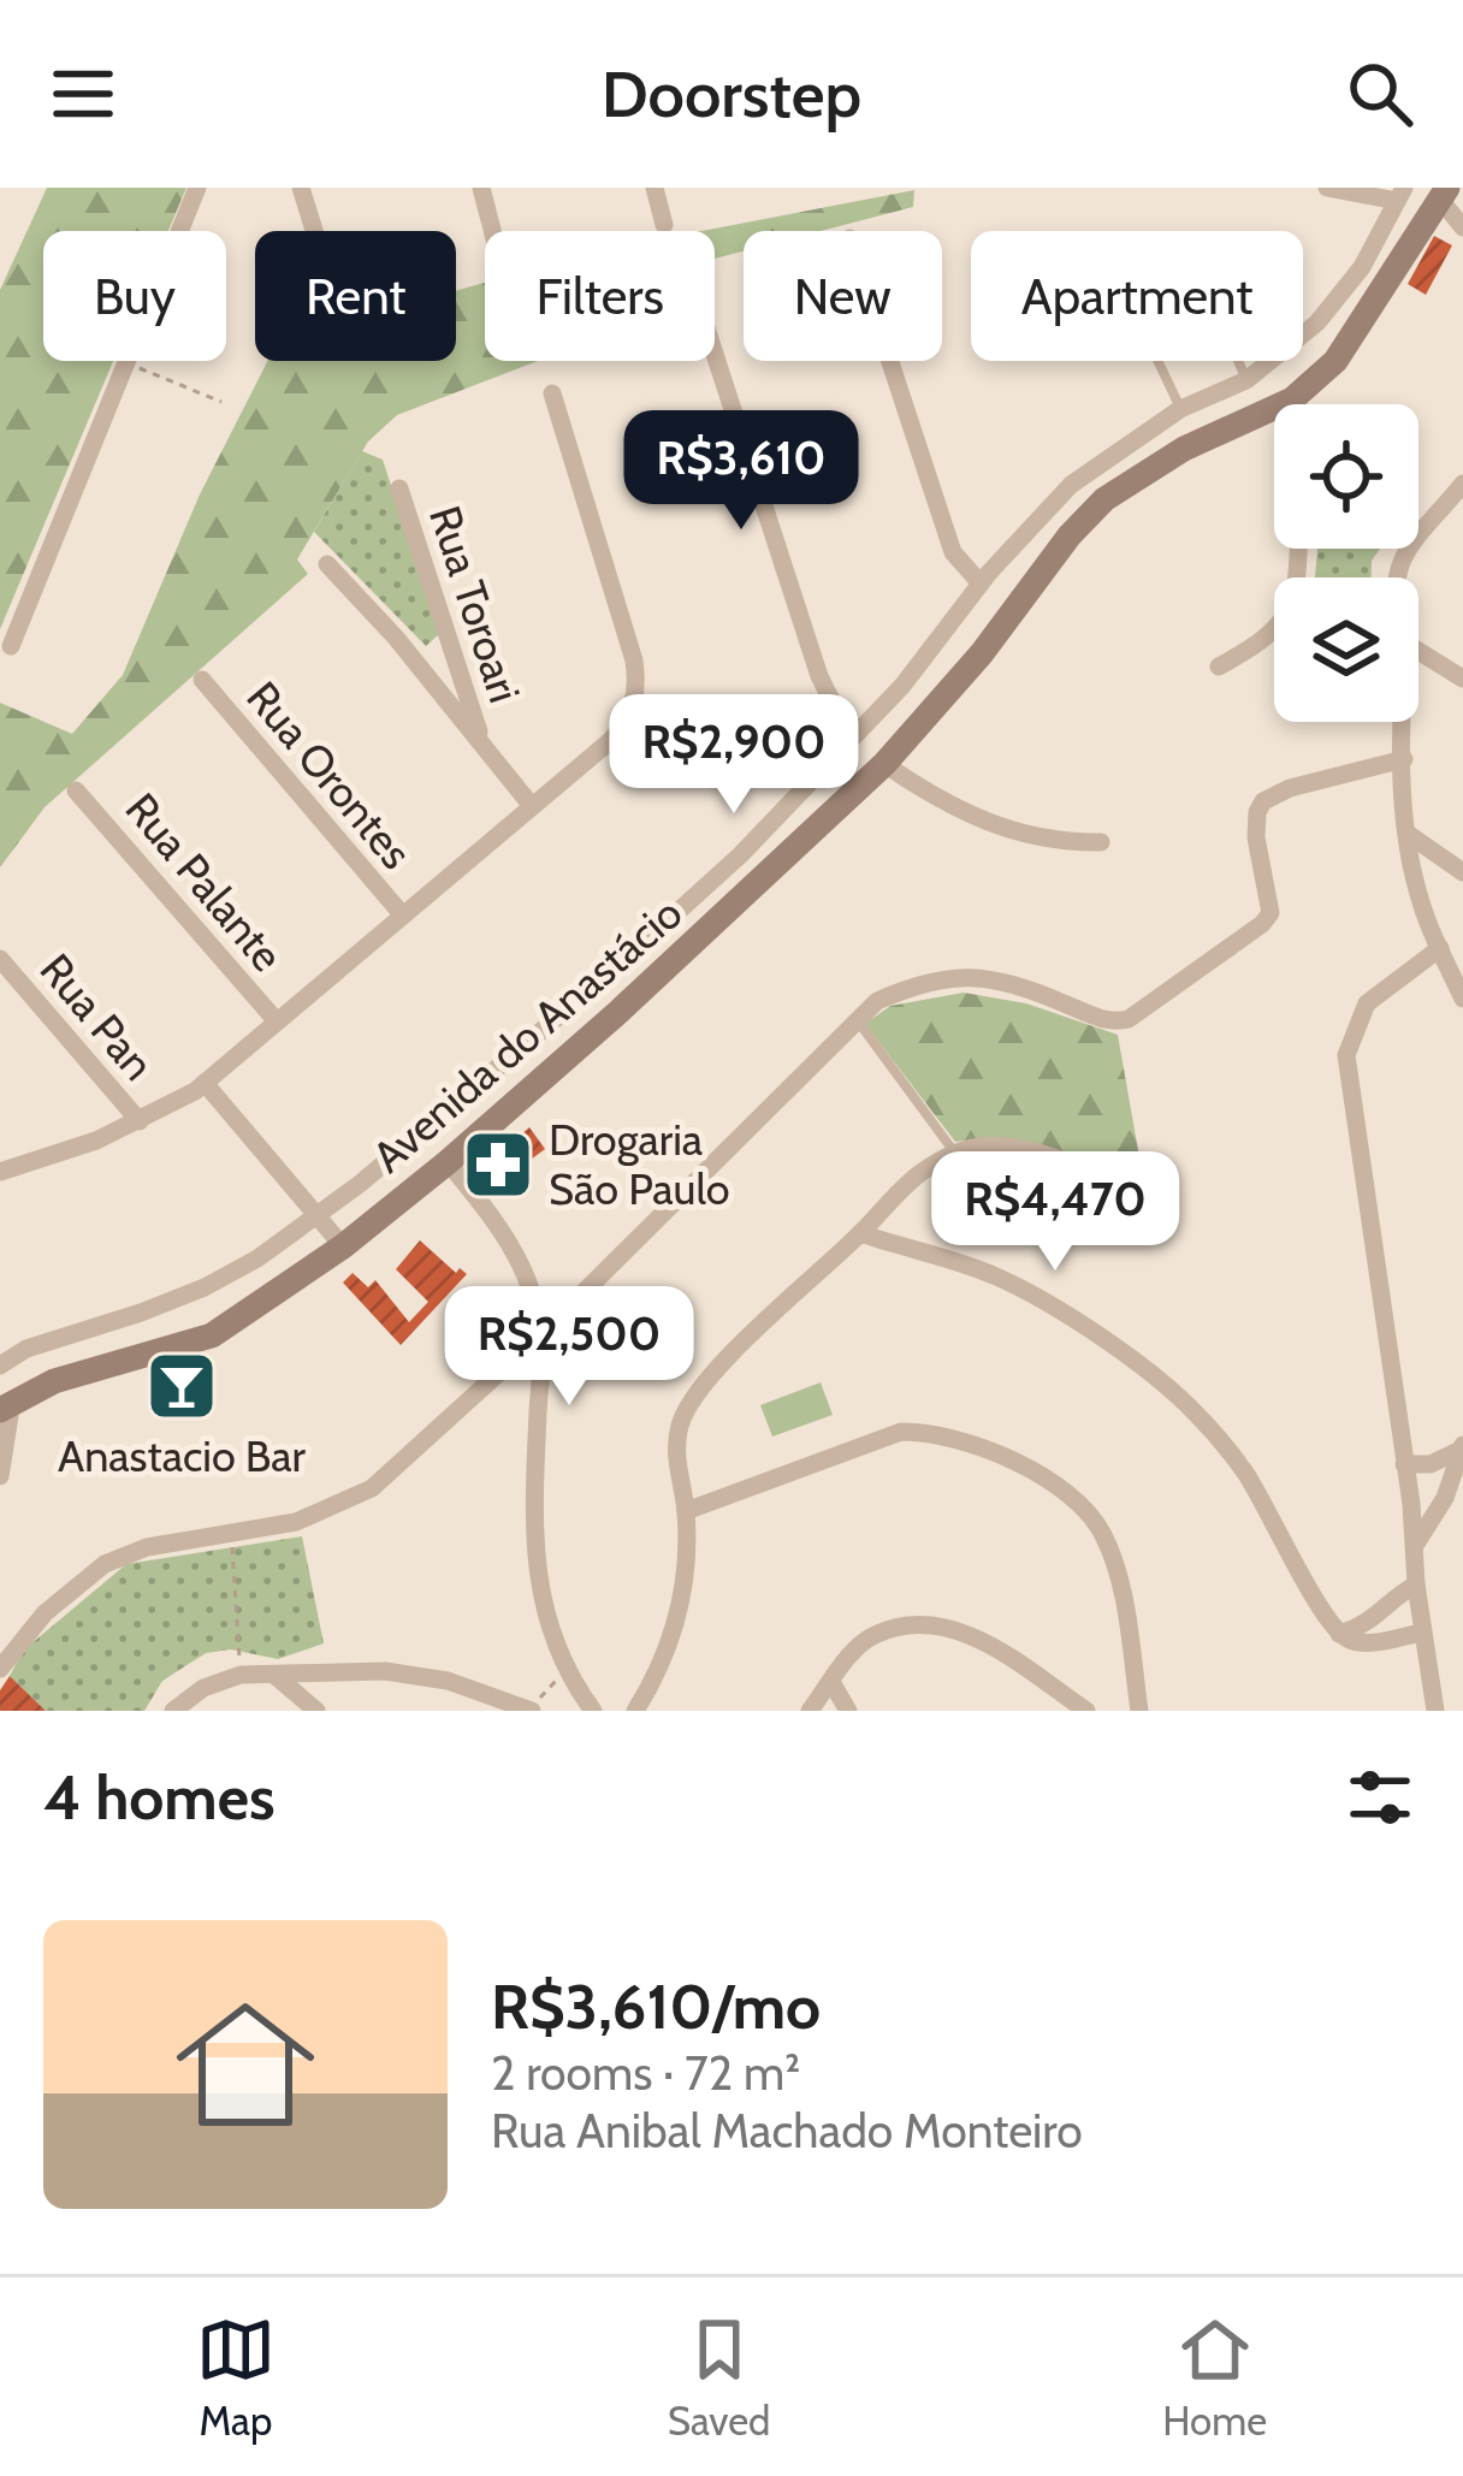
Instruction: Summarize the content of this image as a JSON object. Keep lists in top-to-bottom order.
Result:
{
  "streets": {
    "main road": ["Avenida do Anastácio"],
    "street": [
      "Rua Toroari",
      "Rua Orontes",
      "Rua Palante",
      "Rua Pan"
    ]
  },
  "places": {
    "pharmacy": ["Drogaria São Paulo"],
    "bar": ["Anastacio Bar"]
  },
  "page": {
    "header": "Doorstep",
    "chip": [
      "Buy",
      "Rent",
      "Filters",
      "New",
      "Apartment"
    ],
    "price": [
      "R$3,610",
      "R$2,900",
      "R$4,470",
      "R$2,500"
    ],
    "heading": "4 homes",
    "list": [
      {
        "name": "R$3,610/mo",
        "note": "2 rooms · 72 m² · Rua Anibal Machado Monteiro"
      }
    ],
    "tabs": ["Map", "Saved", "Home"]
  }
}
